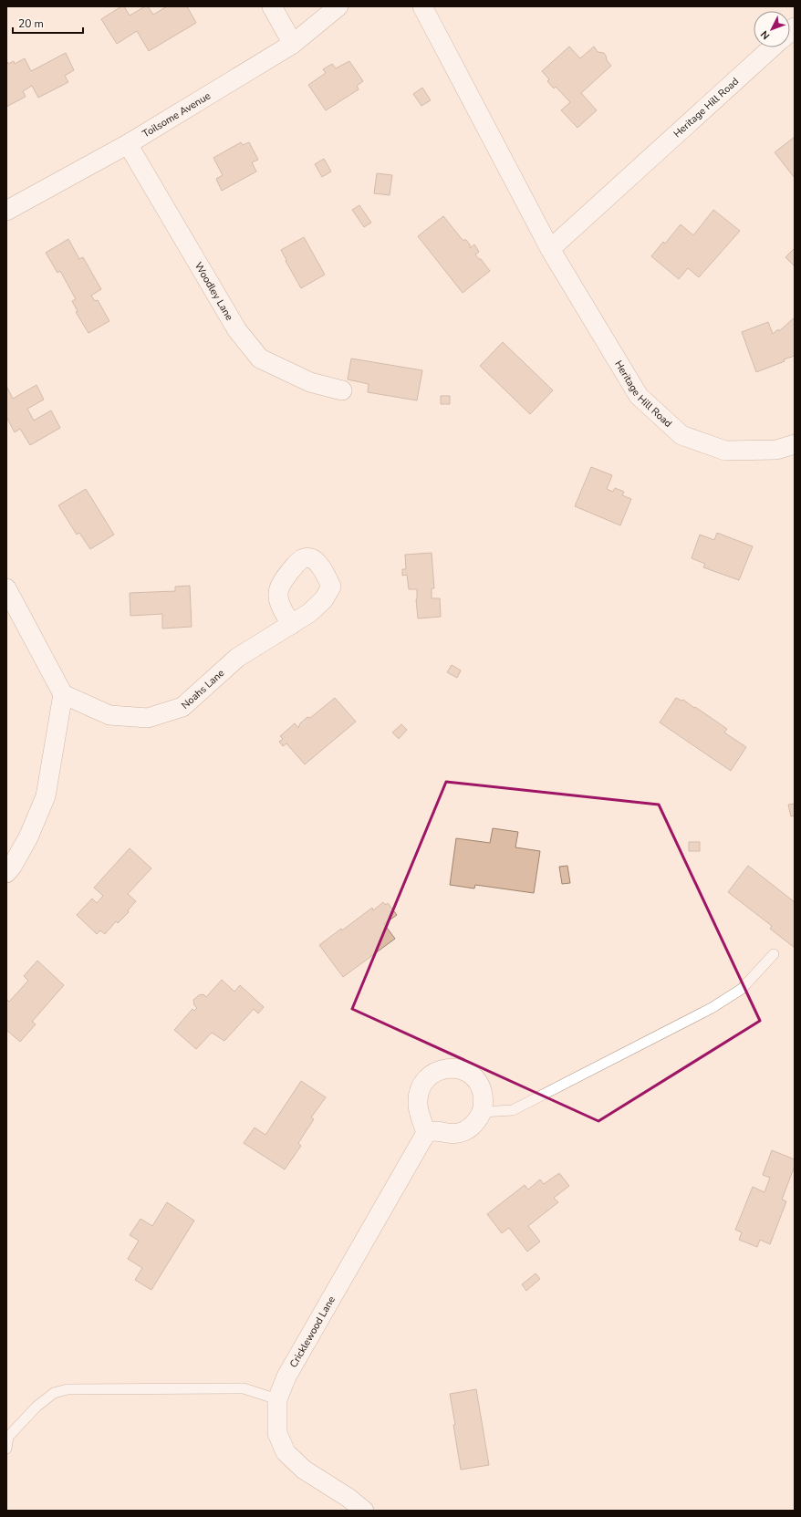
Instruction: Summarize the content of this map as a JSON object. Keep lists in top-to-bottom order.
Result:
{
  "streets": {
    "street": [
      "Heritage Hill Road",
      "Toilsome Avenue",
      "Woodley Lane",
      "Noahs Lane",
      "Cricklewood Lane"
    ]
  },
  "crossings": [
    ["Toilsome Avenue", "Woodley Lane"]
  ],
  "scale_bar": "20 m",
  "north": "bottom left"
}
